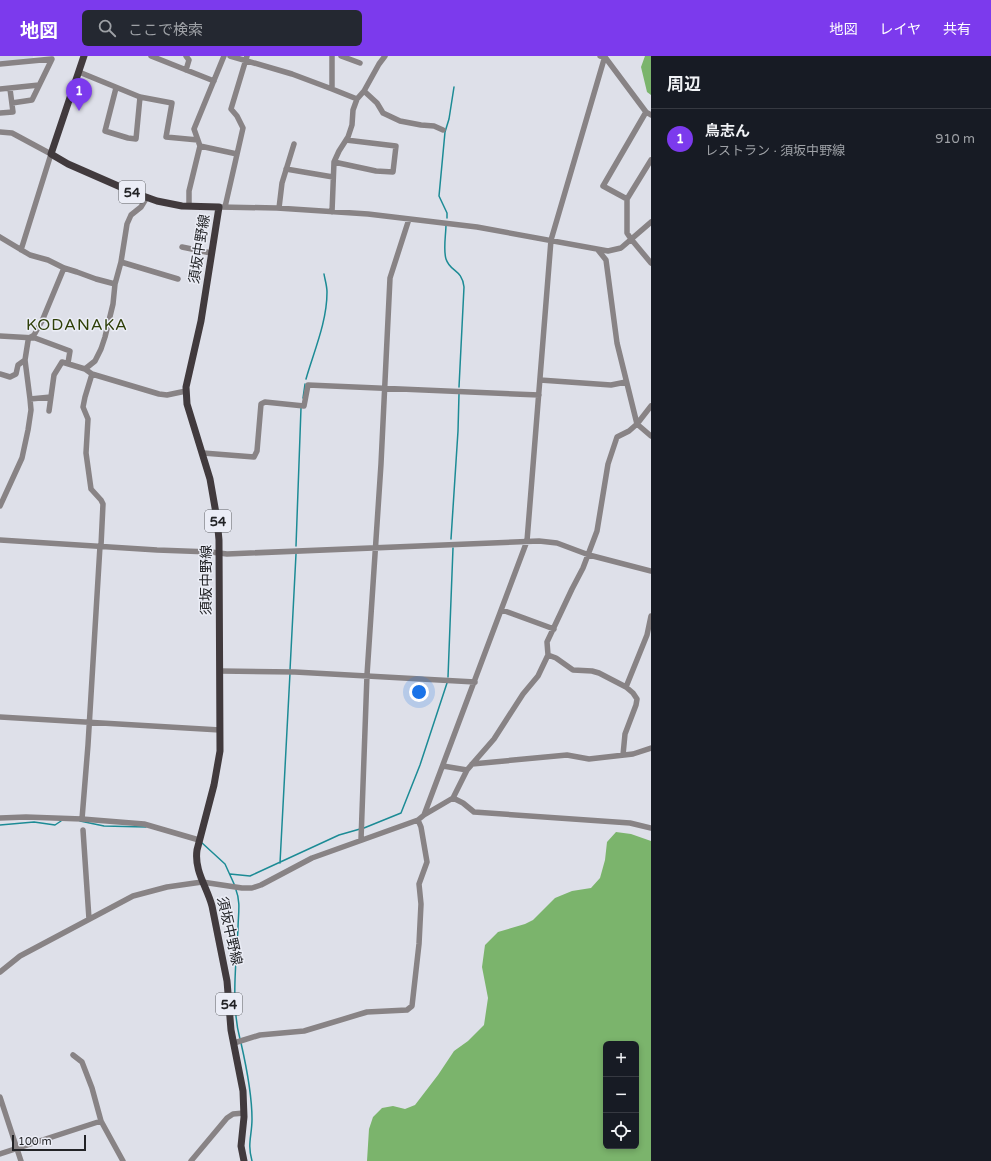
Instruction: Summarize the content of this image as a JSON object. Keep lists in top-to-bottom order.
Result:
{
  "streets": {
    "main road": ["54", "須坂中野線"]
  },
  "districts": ["KODANAKA"],
  "scale_bar": "100 m",
  "page": {
    "header": "地図",
    "search": "ここで検索",
    "nav": ["地図", "レイヤ", "共有"],
    "heading": "周辺",
    "pins": "1",
    "list": [
      {
        "mark": "1",
        "name": "鳥志ん",
        "note": "レストラン · 須坂中野線",
        "value": "910 m"
      }
    ],
    "map_buttons": ["+", "−"],
    "scale": "100 m"
  }
}
